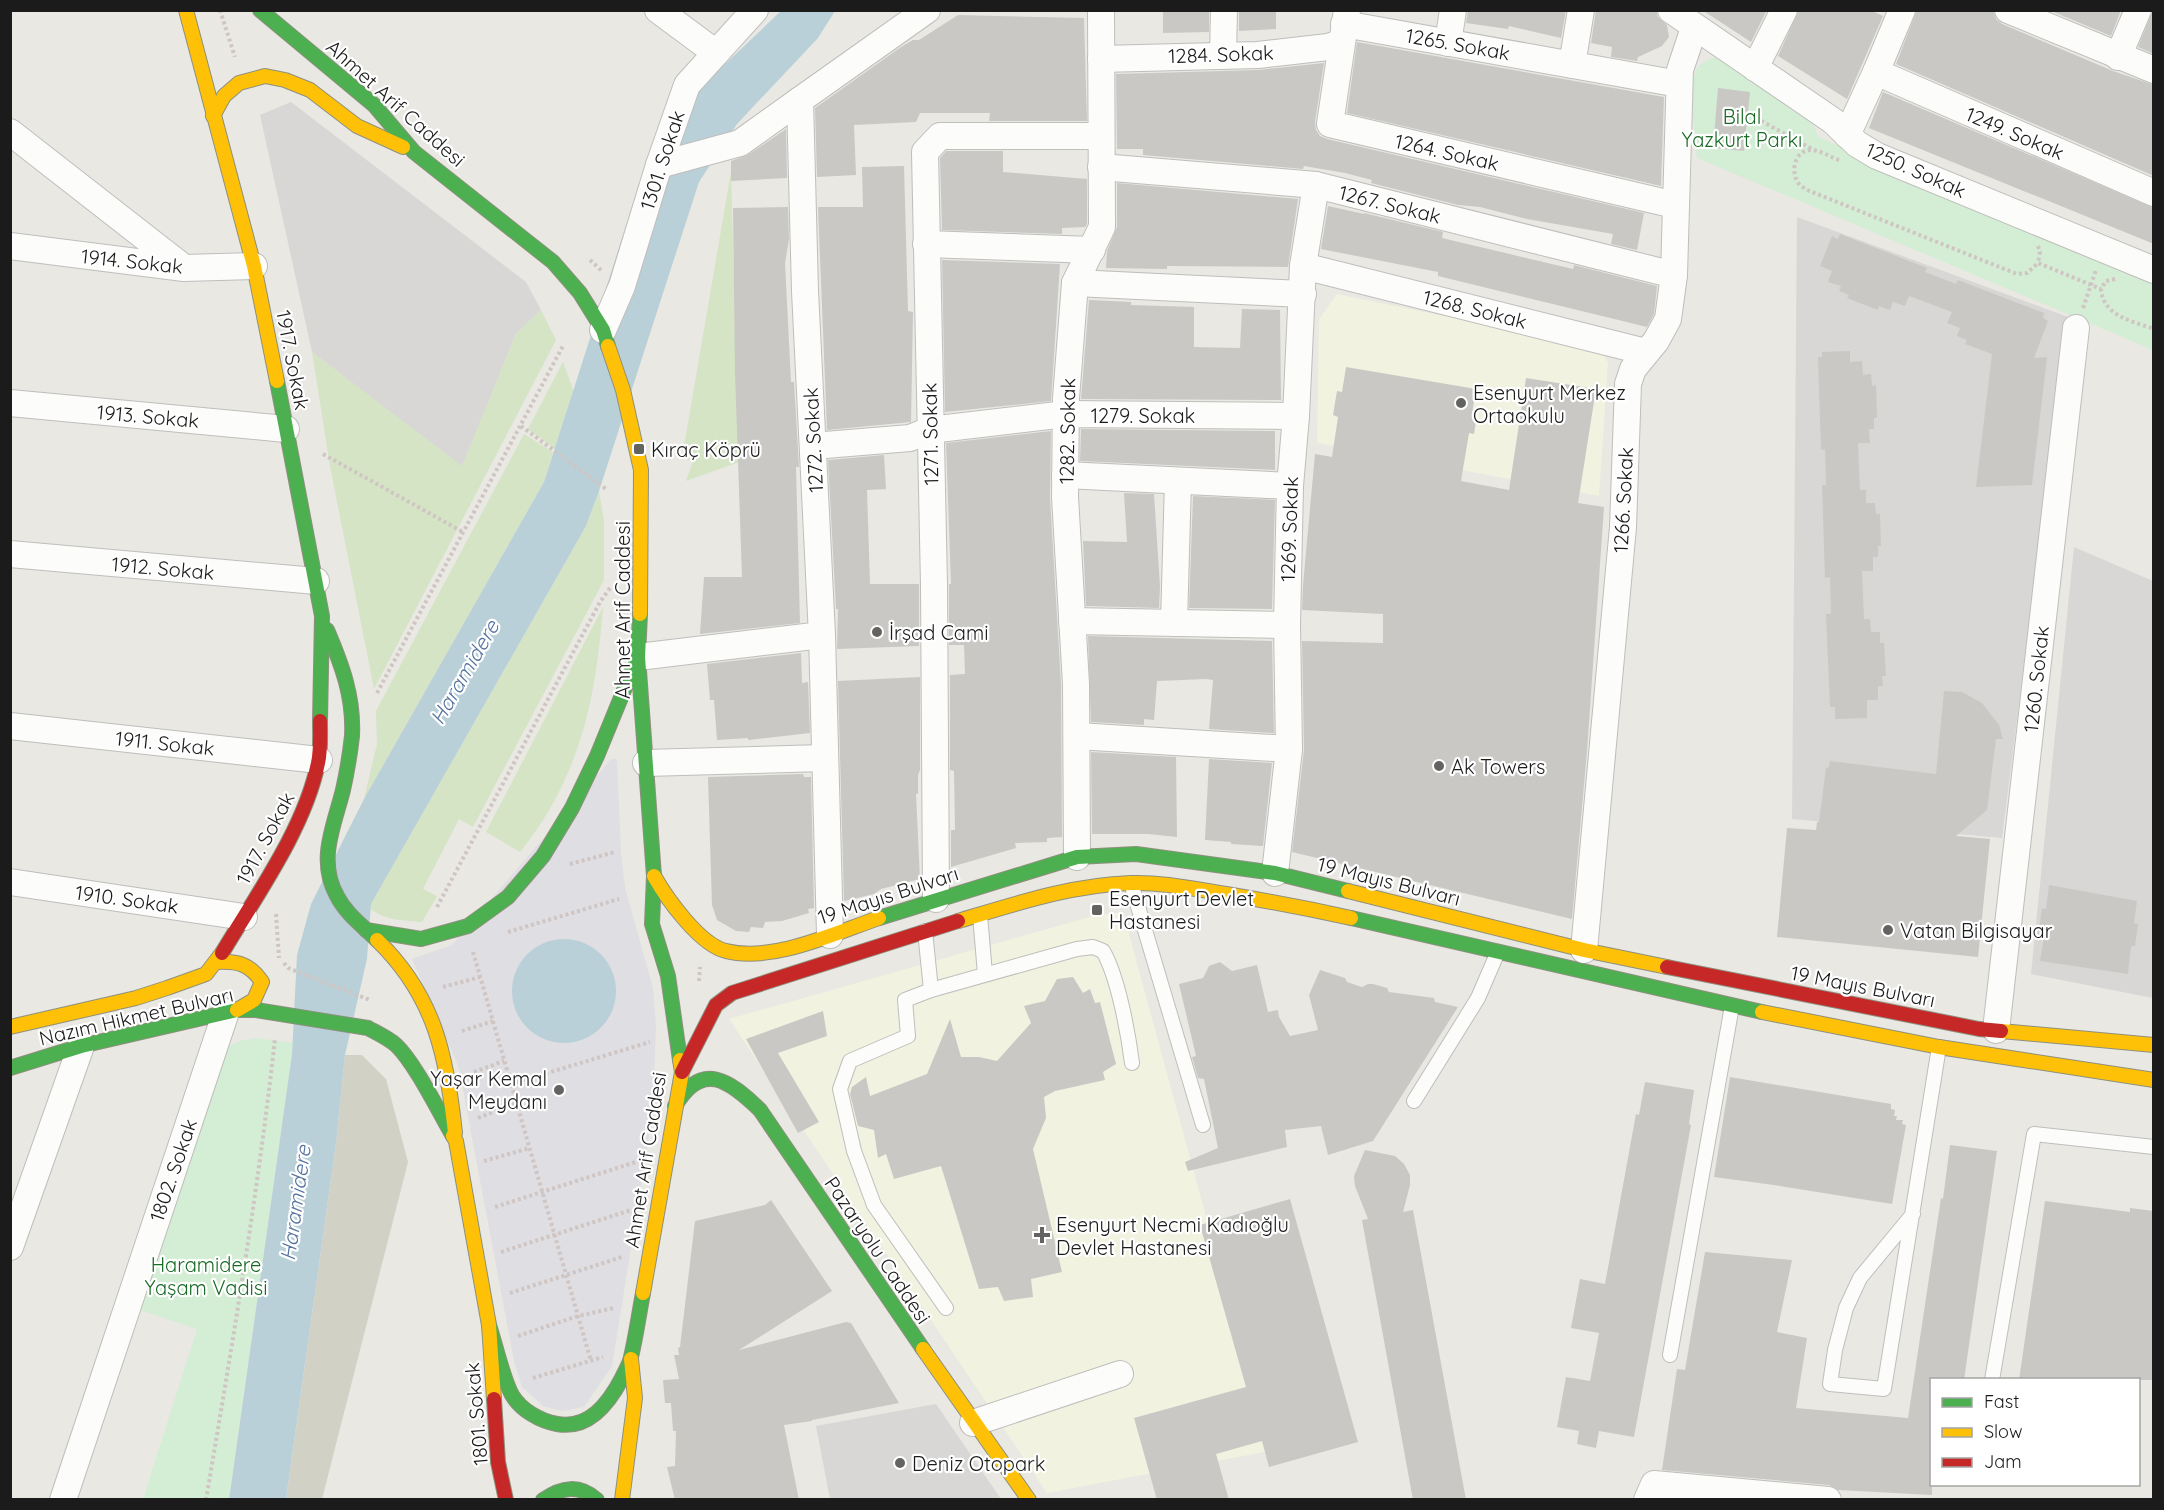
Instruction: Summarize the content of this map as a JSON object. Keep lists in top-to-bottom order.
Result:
{
  "streets": {
    "main road": [
      "Ahmet Arif Caddesi",
      "1917. Sokak",
      "19 Mayıs Bulvarı",
      "Nazım Hikmet Bulvarı",
      "Pazaryolu Caddesi",
      "1801. Sokak"
    ],
    "street": [
      "1265. Sokak",
      "1284. Sokak",
      "1249. Sokak",
      "1264. Sokak",
      "1301. Sokak",
      "1250. Sokak",
      "1267. Sokak",
      "1914. Sokak",
      "1268. Sokak",
      "1279. Sokak",
      "1913. Sokak",
      "1282. Sokak",
      "1271. Sokak",
      "1272. Sokak",
      "1266. Sokak",
      "1269. Sokak",
      "1912. Sokak",
      "1260. Sokak",
      "1911. Sokak",
      "1910. Sokak",
      "1802. Sokak"
    ]
  },
  "crossings": [
    ["1265. Sokak", "1284. Sokak"],
    ["1265. Sokak", "1264. Sokak"],
    ["1265. Sokak", "1266. Sokak"],
    ["1284. Sokak", "1264. Sokak"],
    ["1284. Sokak", "1282. Sokak"],
    ["Ahmet Arif Caddesi", "1301. Sokak"],
    ["Ahmet Arif Caddesi", "19 Mayıs Bulvarı"],
    ["Ahmet Arif Caddesi", "Pazaryolu Caddesi"],
    ["1264. Sokak", "1266. Sokak"],
    ["1250. Sokak", "1266. Sokak"],
    ["1267. Sokak", "1282. Sokak"],
    ["1267. Sokak", "1266. Sokak"],
    ["1267. Sokak", "1269. Sokak"],
    ["1914. Sokak", "1917. Sokak"],
    ["1268. Sokak", "1266. Sokak"],
    ["1268. Sokak", "1269. Sokak"],
    ["1917. Sokak", "1913. Sokak"],
    ["1917. Sokak", "1912. Sokak"],
    ["1917. Sokak", "1911. Sokak"],
    ["1917. Sokak", "1910. Sokak"],
    ["1917. Sokak", "Nazım Hikmet Bulvarı"],
    ["1279. Sokak", "1282. Sokak"],
    ["1279. Sokak", "1271. Sokak"],
    ["1279. Sokak", "1272. Sokak"],
    ["1279. Sokak", "1269. Sokak"],
    ["1282. Sokak", "1271. Sokak"],
    ["1282. Sokak", "19 Mayıs Bulvarı"],
    ["1271. Sokak", "19 Mayıs Bulvarı"],
    ["1272. Sokak", "19 Mayıs Bulvarı"],
    ["1266. Sokak", "19 Mayıs Bulvarı"],
    ["1269. Sokak", "19 Mayıs Bulvarı"],
    ["1260. Sokak", "19 Mayıs Bulvarı"],
    ["Nazım Hikmet Bulvarı", "1802. Sokak"],
    ["Nazım Hikmet Bulvarı", "1801. Sokak"]
  ],
  "water": ["Haramidere"],
  "parks": ["Bilal Yazkurt Parkı", "Haramidere Yaşam Vadisi"],
  "places": {
    "other": [
      "Esenyurt Merkez Ortaokulu",
      "İrşad Cami",
      "Ak Towers",
      "Vatan Bilgisayar",
      "Yaşar Kemal Meydanı",
      "Deniz Otopark"
    ],
    "transit": ["Kıraç Köprü", "Esenyurt Devlet Hastanesi"],
    "health": ["Esenyurt Necmi Kadıoğlu Devlet Hastanesi"]
  },
  "legend": ["Fast", "Slow", "Jam"]
}
